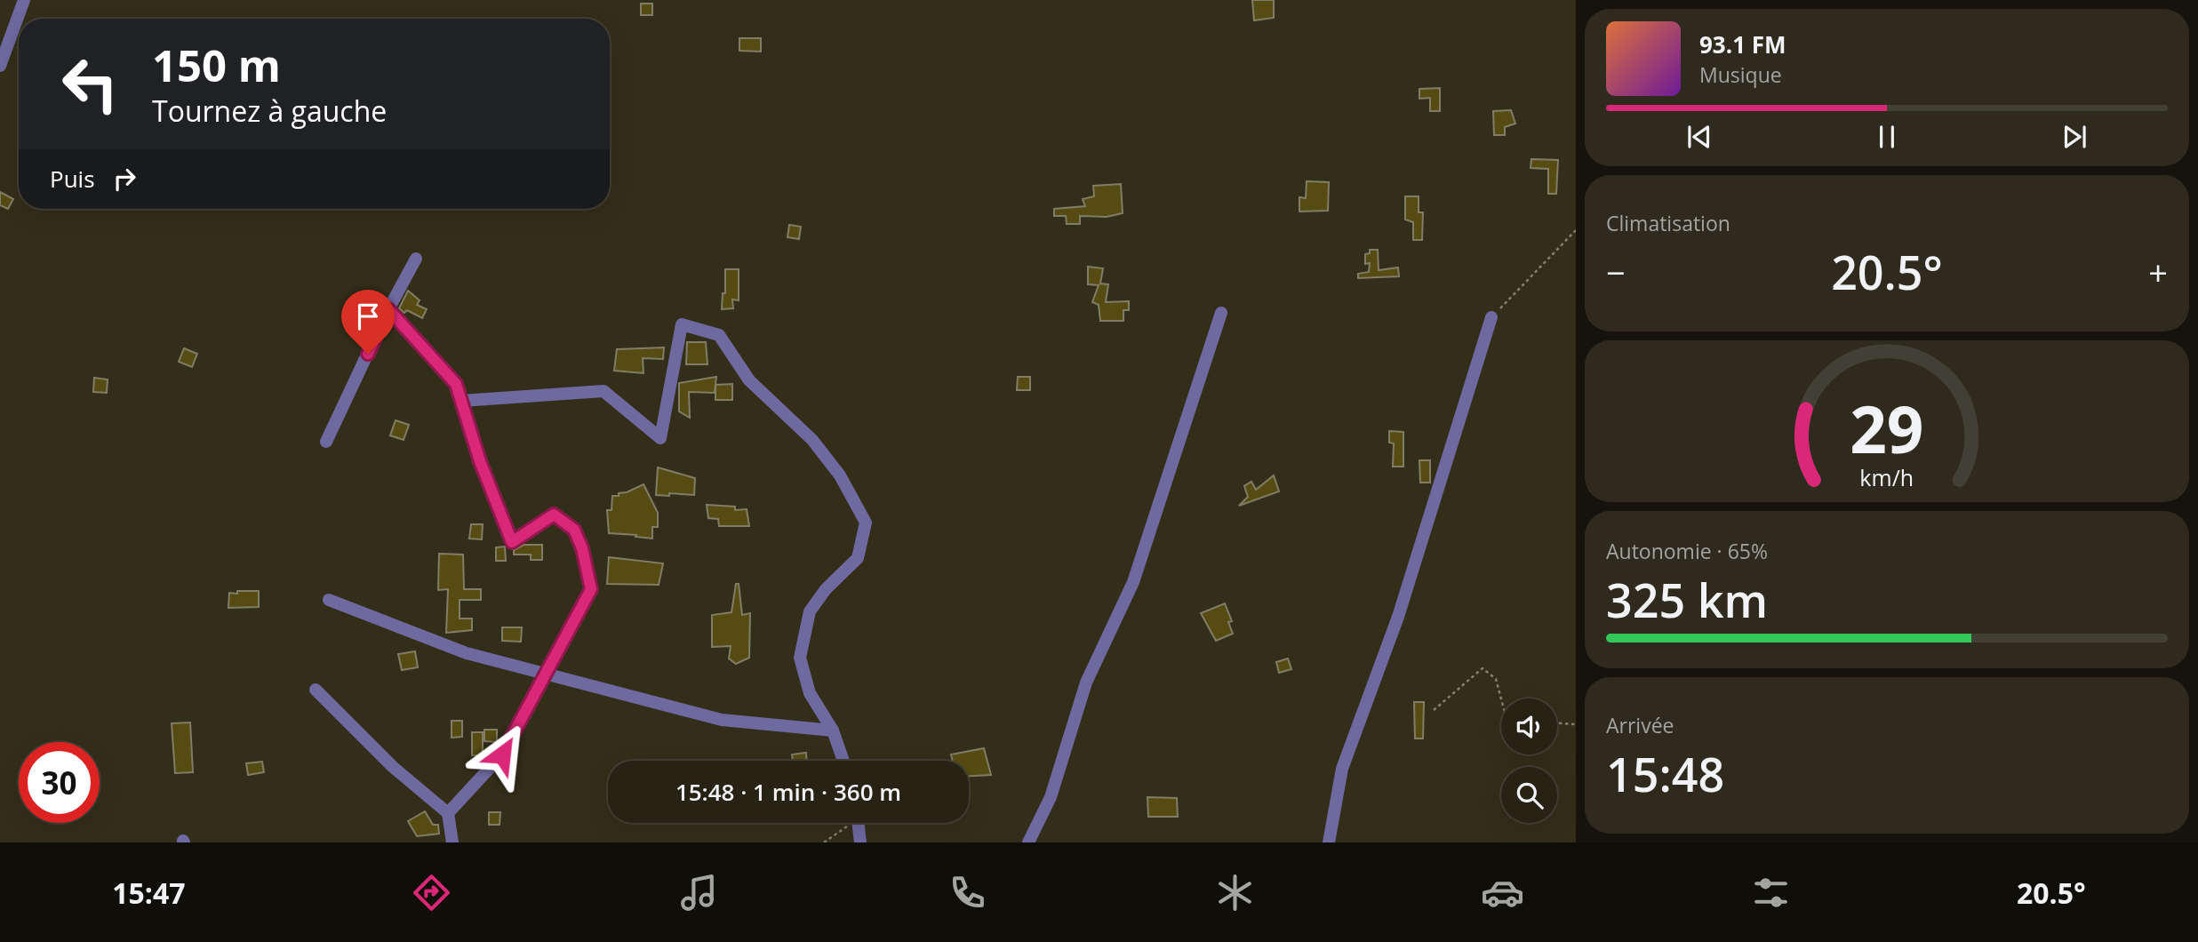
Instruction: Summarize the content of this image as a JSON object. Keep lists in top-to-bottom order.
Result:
{
  "page": {
    "turn": ["150 m", "Tournez à gauche"],
    "song": ["93.1 FM", "Musique"],
    "then": "Puis",
    "tile": [
      "Climatisation",
      ["Autonomie · 65%", "325 km"],
      ["Arrivée", "15:48"]
    ],
    "heat": ["−", "20.5°", "+"],
    "limit": "30",
    "trip": "15:48 · 1 min · 360 m",
    "tabs": ["15:47", "20.5°"],
    "gauge": ["29", "km/h"]
  }
}
